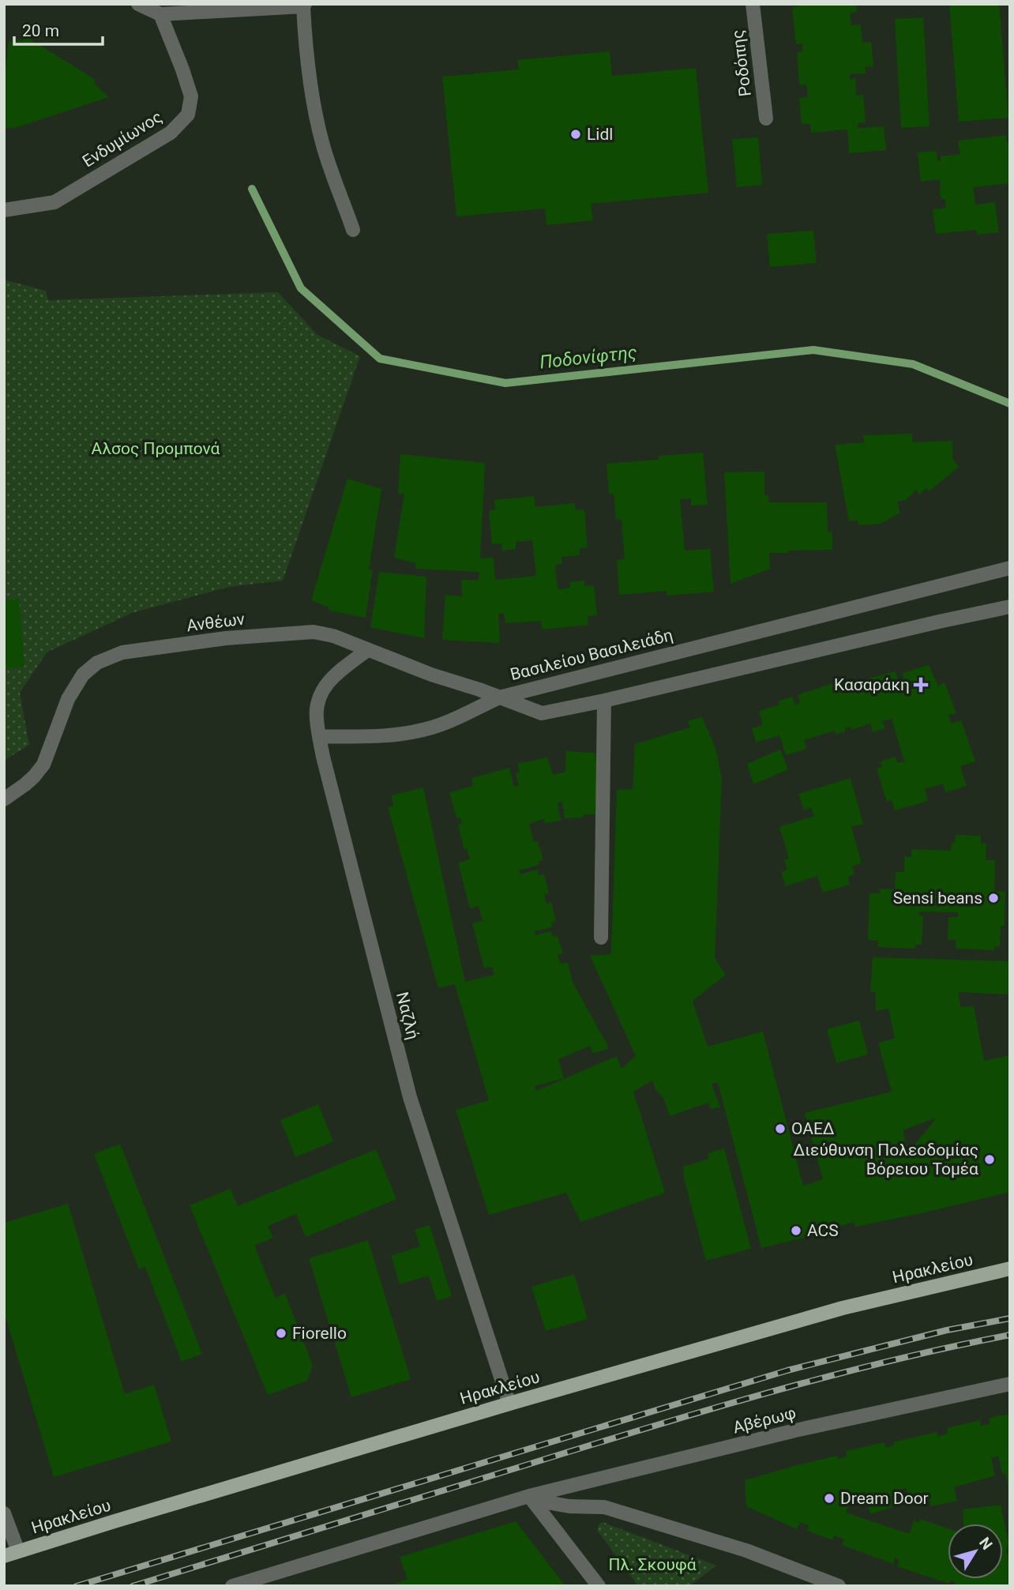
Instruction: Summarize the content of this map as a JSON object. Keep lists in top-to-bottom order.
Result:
{
  "streets": {
    "main road": ["Ηρακλείου"],
    "street": [
      "Ροδόπης",
      "Ενδυμίωνος",
      "Ανθέων",
      "Βασιλείου Βασιλειάδη",
      "Ναζλή",
      "Αβέρωφ"
    ]
  },
  "crossings": [
    ["Ανθέων", "Βασιλείου Βασιλειάδη"],
    ["Ανθέων", "Ναζλή"],
    ["Ναζλή", "Ηρακλείου"]
  ],
  "water": ["Ποδονίφτης"],
  "parks": ["Αλσος Προμπονά", "Πλ. Σκουφά"],
  "places": {
    "other": [
      "Lidl",
      "Sensi beans",
      "ΟΑΕΔ",
      "Διεύθυνση Πολεοδομίας Βόρειου Τομέα",
      "ACS",
      "Fiorello",
      "Dream Door"
    ],
    "health": ["Κασαράκη"]
  },
  "scale_bar": "20 m",
  "north": "top right"
}
